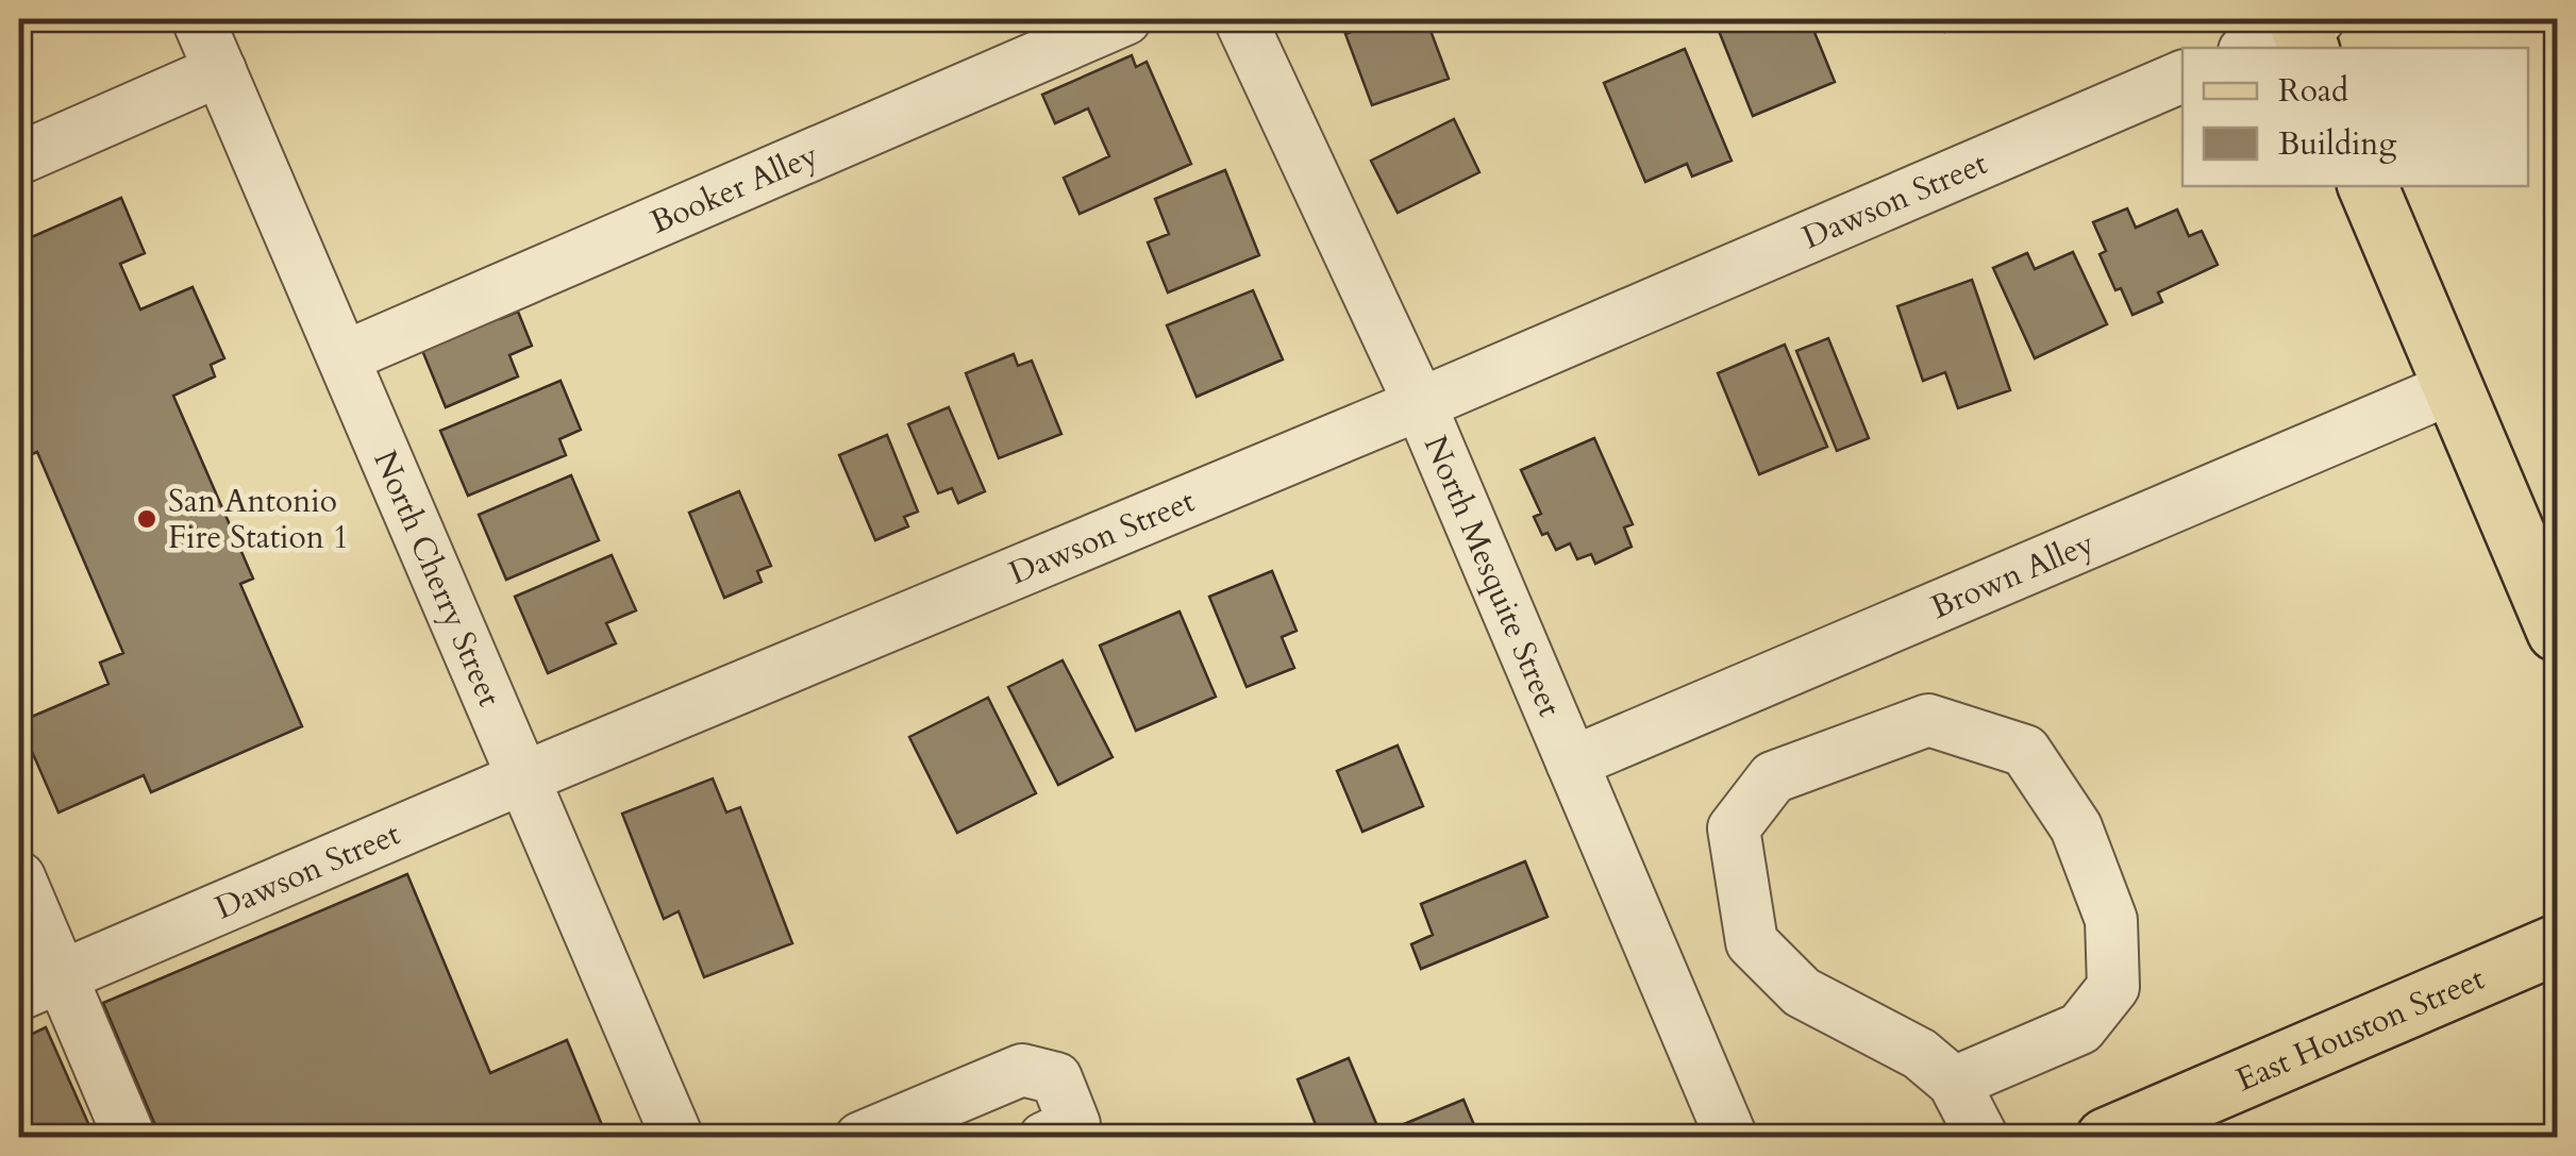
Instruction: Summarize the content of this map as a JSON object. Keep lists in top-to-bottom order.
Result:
{
  "streets": {
    "main road": ["East Houston Street"],
    "street": [
      "Booker Alley",
      "Dawson Street",
      "Brown Alley",
      "North Mesquite Street",
      "North Cherry Street"
    ]
  },
  "crossings": [
    ["Booker Alley", "North Cherry Street"],
    ["Dawson Street", "North Mesquite Street"],
    ["Dawson Street", "North Cherry Street"],
    ["Brown Alley", "North Mesquite Street"]
  ],
  "places": ["San Antonio Fire Station 1"],
  "legend": ["Road", "Building"]
}
